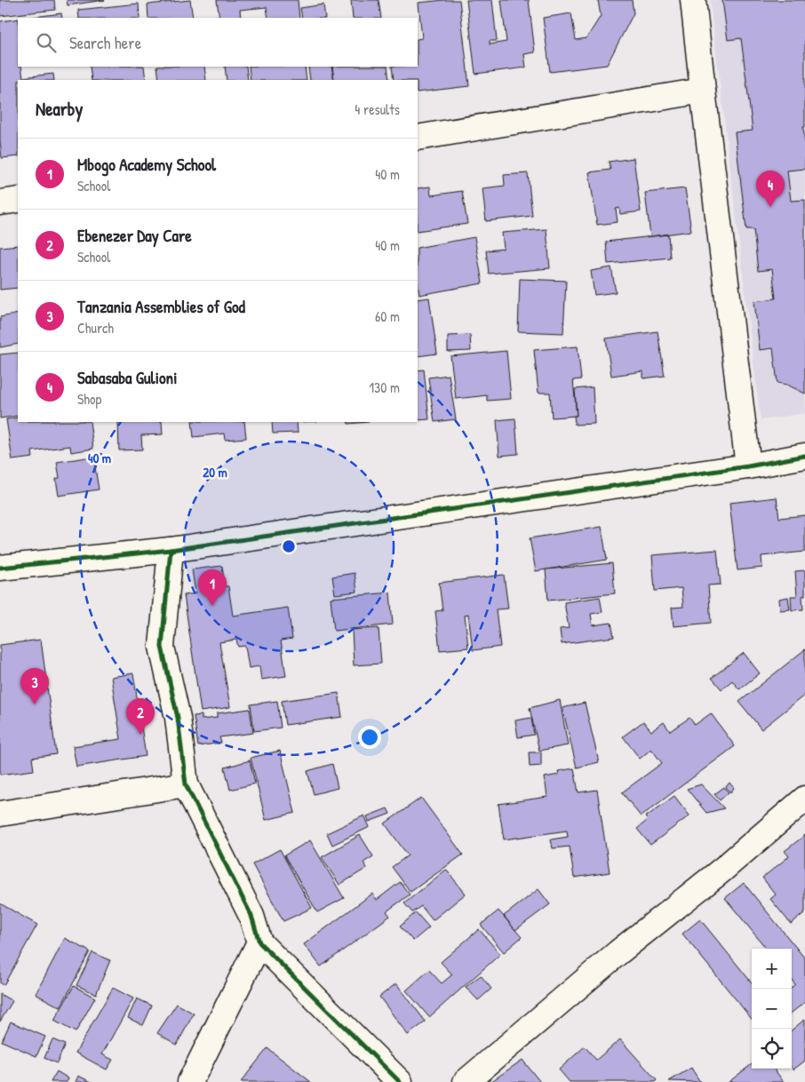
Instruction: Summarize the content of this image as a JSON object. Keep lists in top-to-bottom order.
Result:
{
  "page": {
    "search": "Search here",
    "heading": ["Nearby", "4 results"],
    "list": [
      {
        "mark": "1",
        "name": "Mbogo Academy School",
        "note": "School",
        "value": "40 m"
      },
      {
        "mark": "2",
        "name": "Ebenezer Day Care",
        "note": "School",
        "value": "40 m"
      },
      {
        "mark": "3",
        "name": "Tanzania Assemblies of God",
        "note": "Church",
        "value": "60 m"
      },
      {
        "mark": "4",
        "name": "Sabasaba Gulioni",
        "note": "Shop",
        "value": "130 m"
      }
    ],
    "pins": [
      "4",
      "1",
      "3",
      "2"
    ],
    "map_buttons": ["+", "−"]
  },
  "rings": ["40 m", "20 m"]
}
